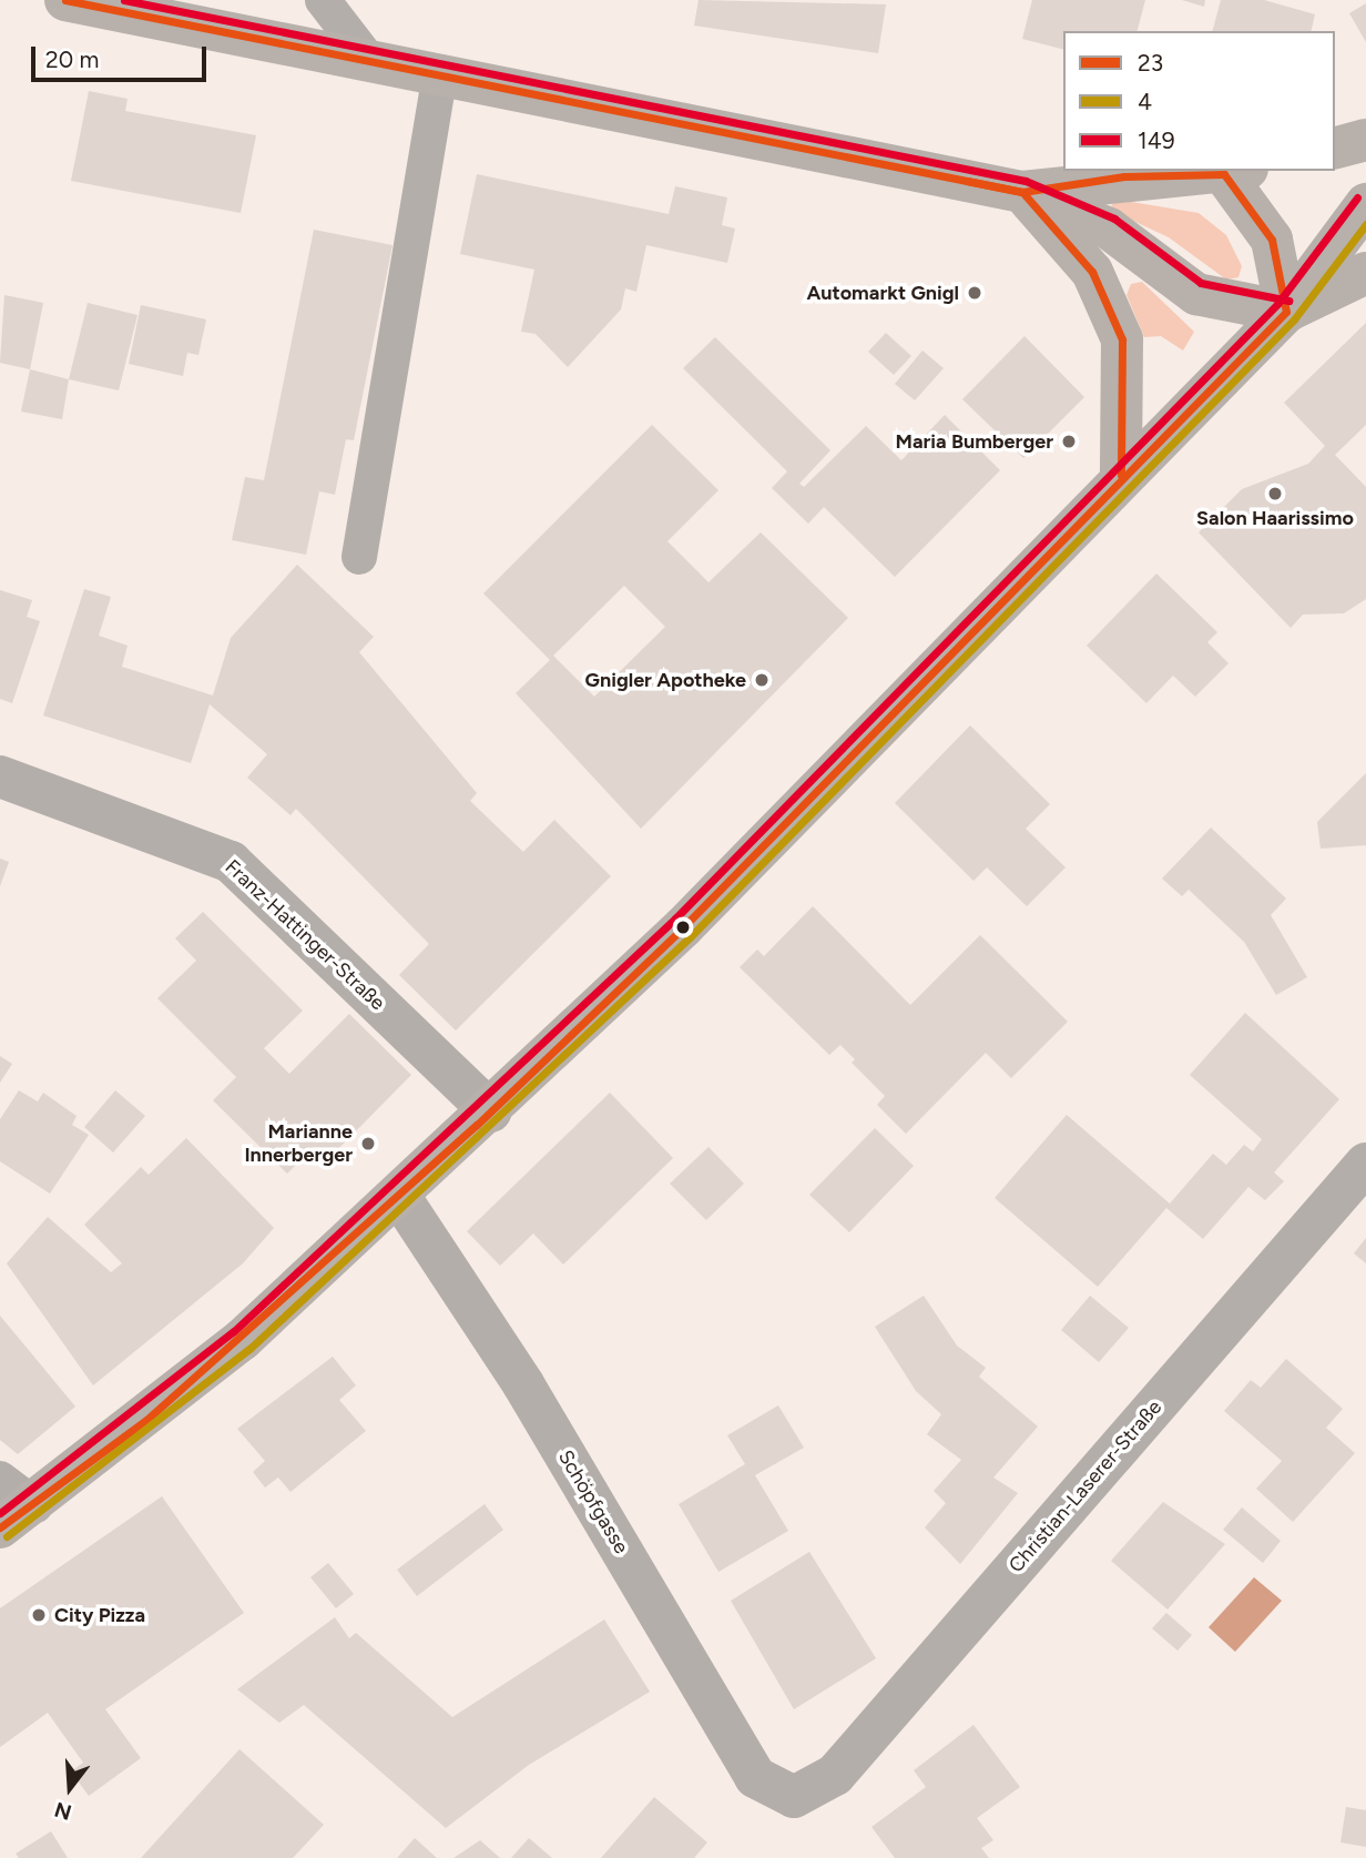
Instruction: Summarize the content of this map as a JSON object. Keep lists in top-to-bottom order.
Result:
{
  "streets": {
    "street": ["Franz-Hattinger-Straße", "Christian-Laserer-Straße", "Schöpfgasse"]
  },
  "crossings": [
    ["Christian-Laserer-Straße", "Schöpfgasse"]
  ],
  "places": [
    "Automarkt Gnigl",
    "Maria Bumberger",
    "Salon Haarissimo",
    "Gnigler Apotheke",
    "Marianne Innerberger",
    "City Pizza"
  ],
  "lines": ["transit line 23", "transit line 149", "transit line 4"],
  "legend": ["23", "4", "149"],
  "scale_bar": "20 m",
  "north": "bottom"
}
